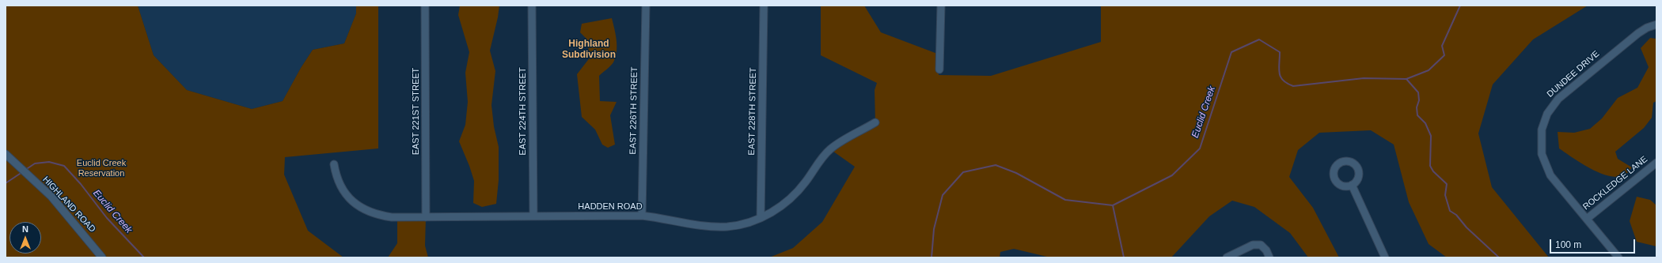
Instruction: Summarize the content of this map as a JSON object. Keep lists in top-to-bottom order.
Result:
{
  "streets": {
    "street": [
      "DUNDEE DRIVE",
      "EAST 226TH STREET",
      "EAST 221ST STREET",
      "EAST 224TH STREET",
      "EAST 228TH STREET",
      "ROCKLEDGE LANE",
      "HIGHLAND ROAD",
      "HADDEN ROAD"
    ]
  },
  "crossings": [
    ["DUNDEE DRIVE", "ROCKLEDGE LANE"],
    ["EAST 226TH STREET", "HADDEN ROAD"],
    ["EAST 221ST STREET", "HADDEN ROAD"],
    ["EAST 224TH STREET", "HADDEN ROAD"],
    ["EAST 228TH STREET", "HADDEN ROAD"]
  ],
  "districts": ["Highland Subdivision"],
  "water": ["Euclid Creek"],
  "parks": ["Euclid Creek Reservation"],
  "scale_bar": "100 m",
  "north": "top"
}
